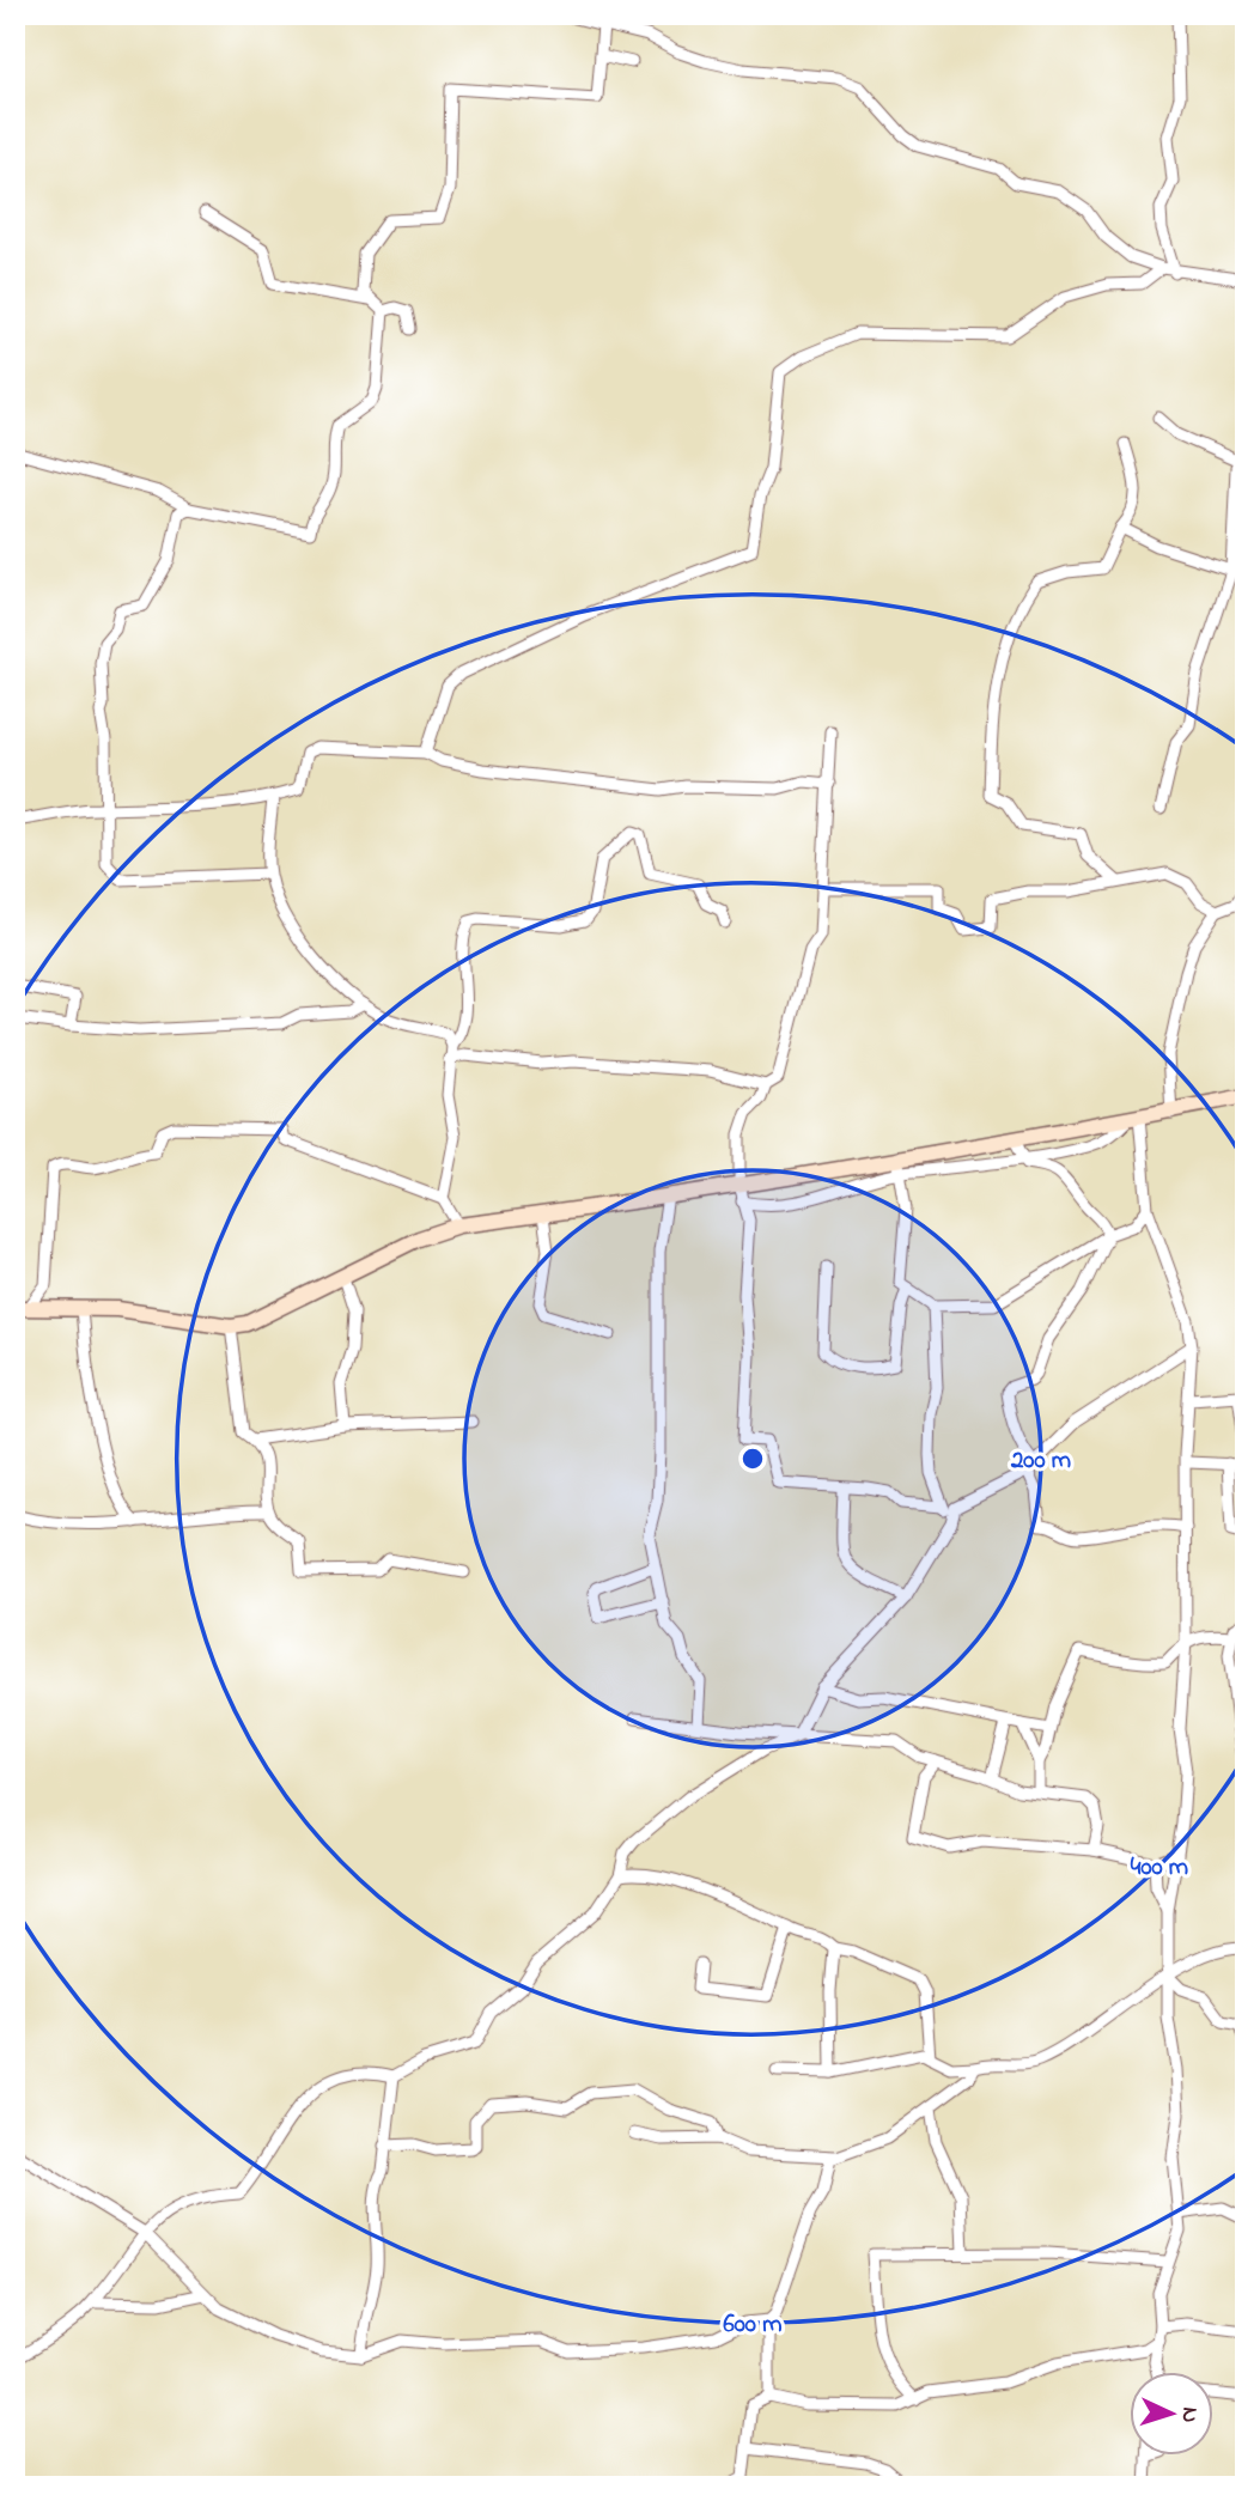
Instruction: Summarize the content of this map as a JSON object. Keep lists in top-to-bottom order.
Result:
{
  "north": "right",
  "rings": ["200 m", "400 m", "600 m"]
}
